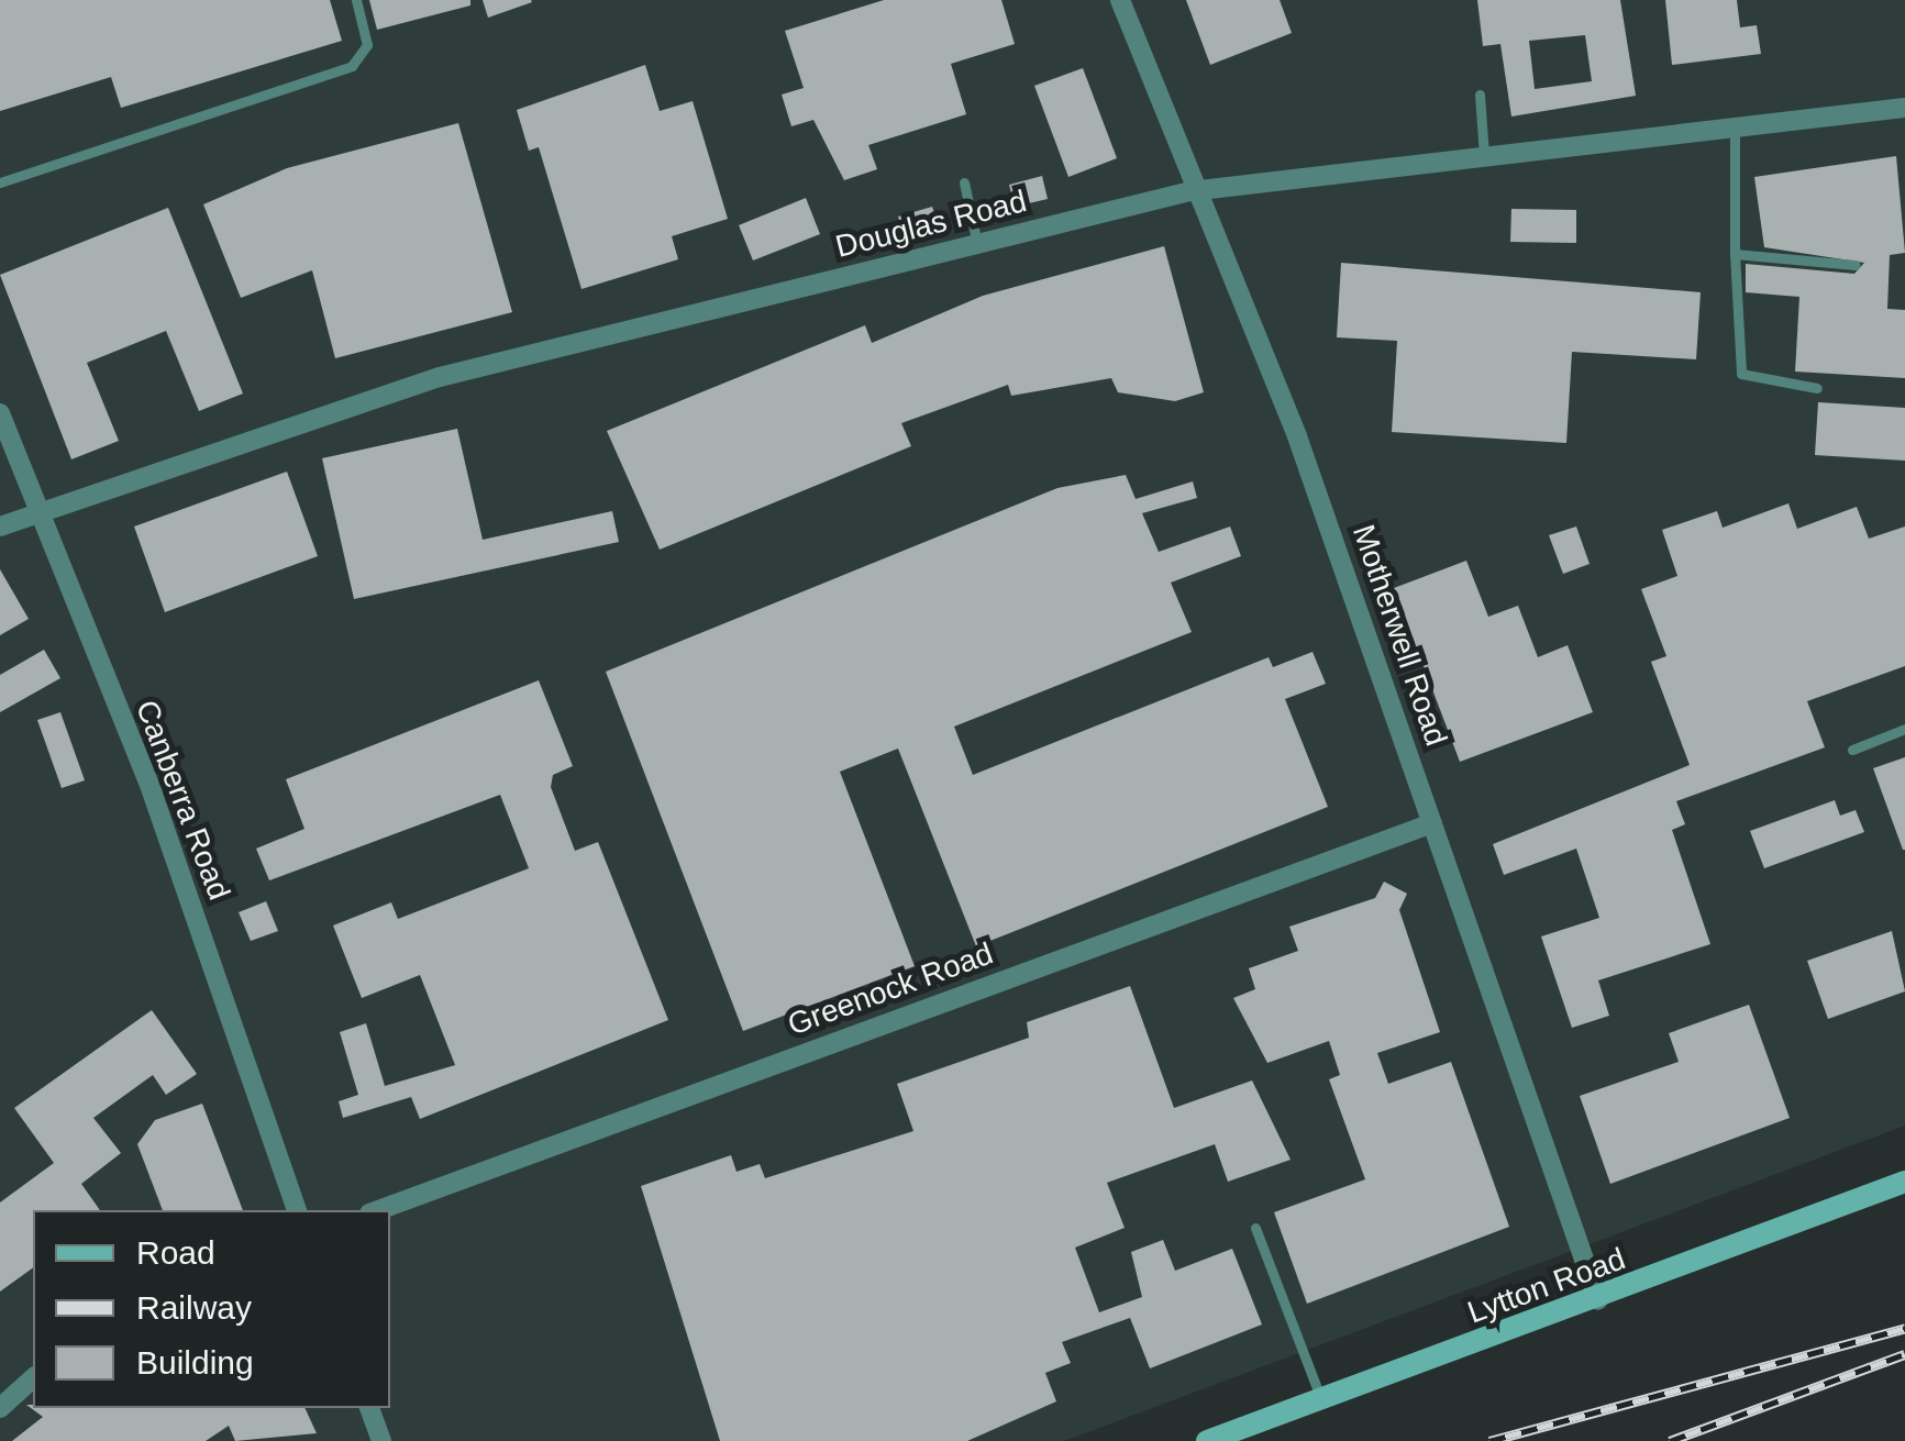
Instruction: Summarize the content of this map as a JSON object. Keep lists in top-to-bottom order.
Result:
{
  "streets": {
    "main road": ["Lytton Road"],
    "street": [
      "Douglas Road",
      "Motherwell Road",
      "Canberra Road",
      "Greenock Road"
    ]
  },
  "crossings": [
    ["Douglas Road", "Motherwell Road"],
    ["Douglas Road", "Canberra Road"],
    ["Motherwell Road", "Greenock Road"],
    ["Motherwell Road", "Lytton Road"]
  ],
  "legend": ["Road", "Railway", "Building"]
}
